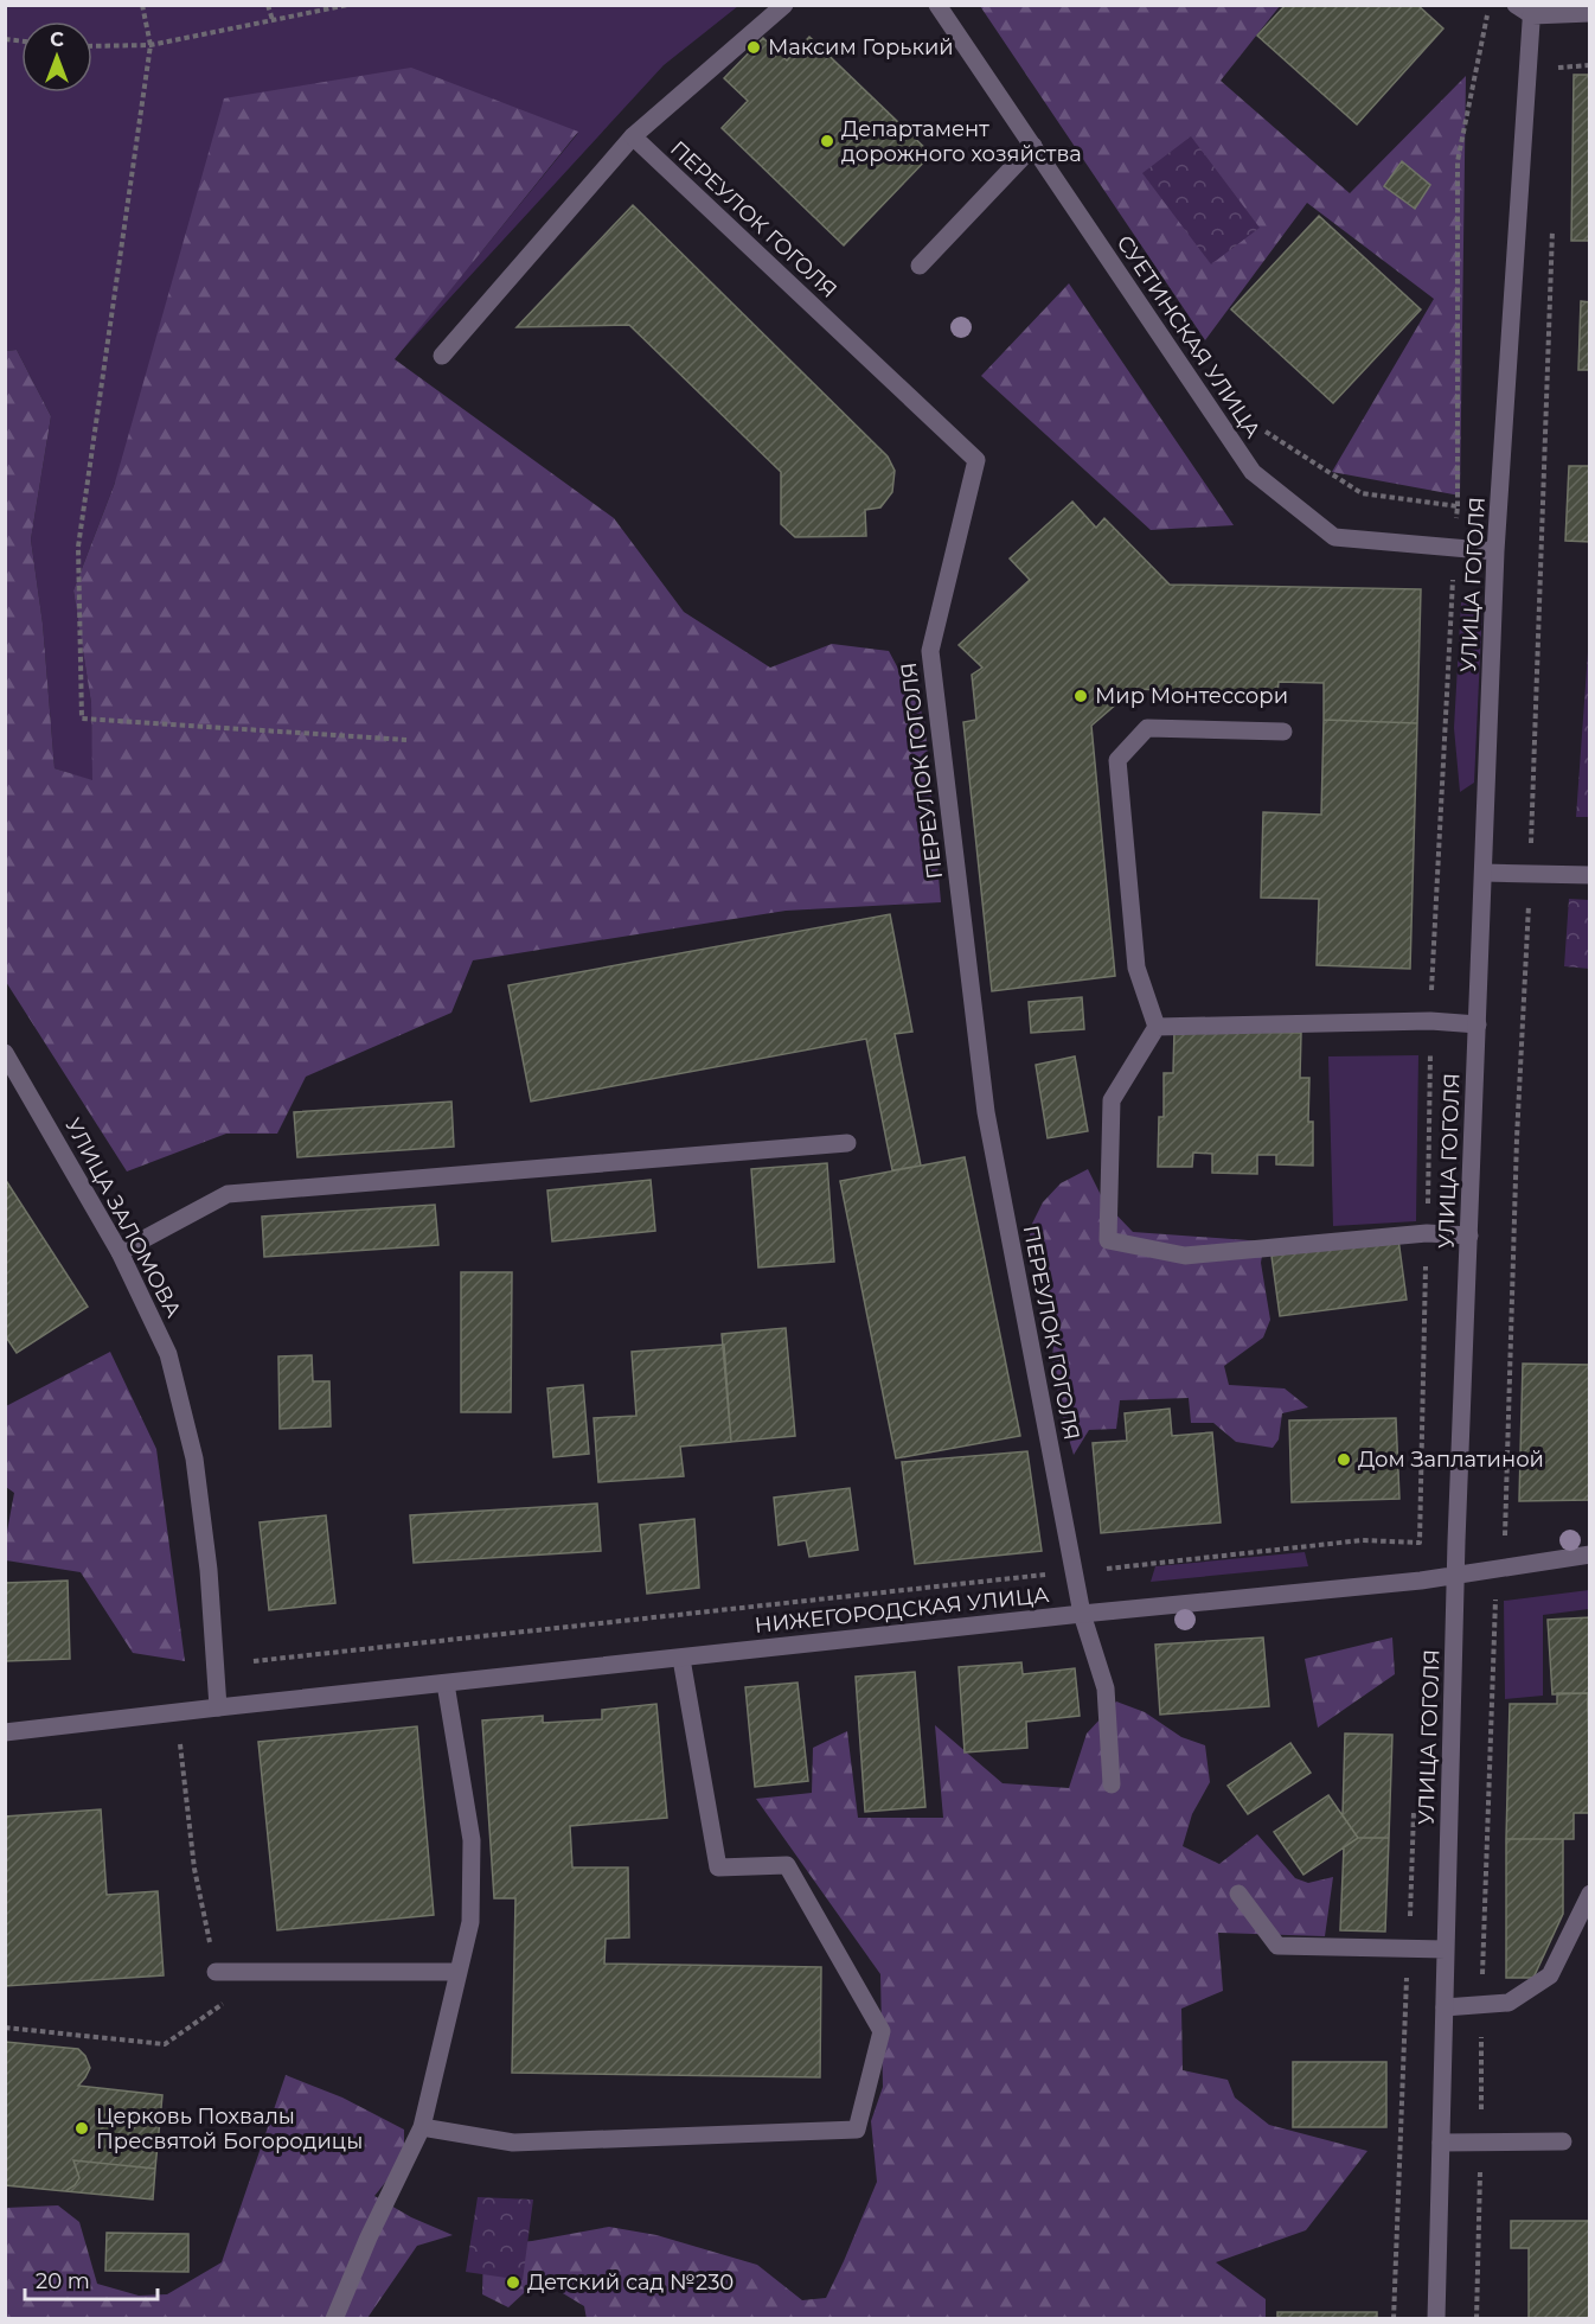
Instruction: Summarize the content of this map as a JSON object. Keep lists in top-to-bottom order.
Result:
{
  "streets": {
    "street": [
      "ПЕРЕУЛОК ГОГОЛЯ",
      "СУЕТИНСКАЯ УЛИЦА",
      "УЛИЦА ГОГОЛЯ",
      "УЛИЦА ЗАЛОМОВА",
      "НИЖЕГОРОДСКАЯ УЛИЦА"
    ]
  },
  "crossings": [
    ["ПЕРЕУЛОК ГОГОЛЯ", "НИЖЕГОРОДСКАЯ УЛИЦА"],
    ["СУЕТИНСКАЯ УЛИЦА", "УЛИЦА ГОГОЛЯ"],
    ["УЛИЦА ГОГОЛЯ", "НИЖЕГОРОДСКАЯ УЛИЦА"],
    ["УЛИЦА ЗАЛОМОВА", "НИЖЕГОРОДСКАЯ УЛИЦА"]
  ],
  "places": [
    "Максим Горький",
    "Департамент дорожного хозяйства",
    "Мир Монтессори",
    "Дом Заплатиной",
    "Церковь Похвалы Пресвятой Богородицы",
    "Детский сад №230"
  ],
  "scale_bar": "20 m",
  "north": "top"
}
